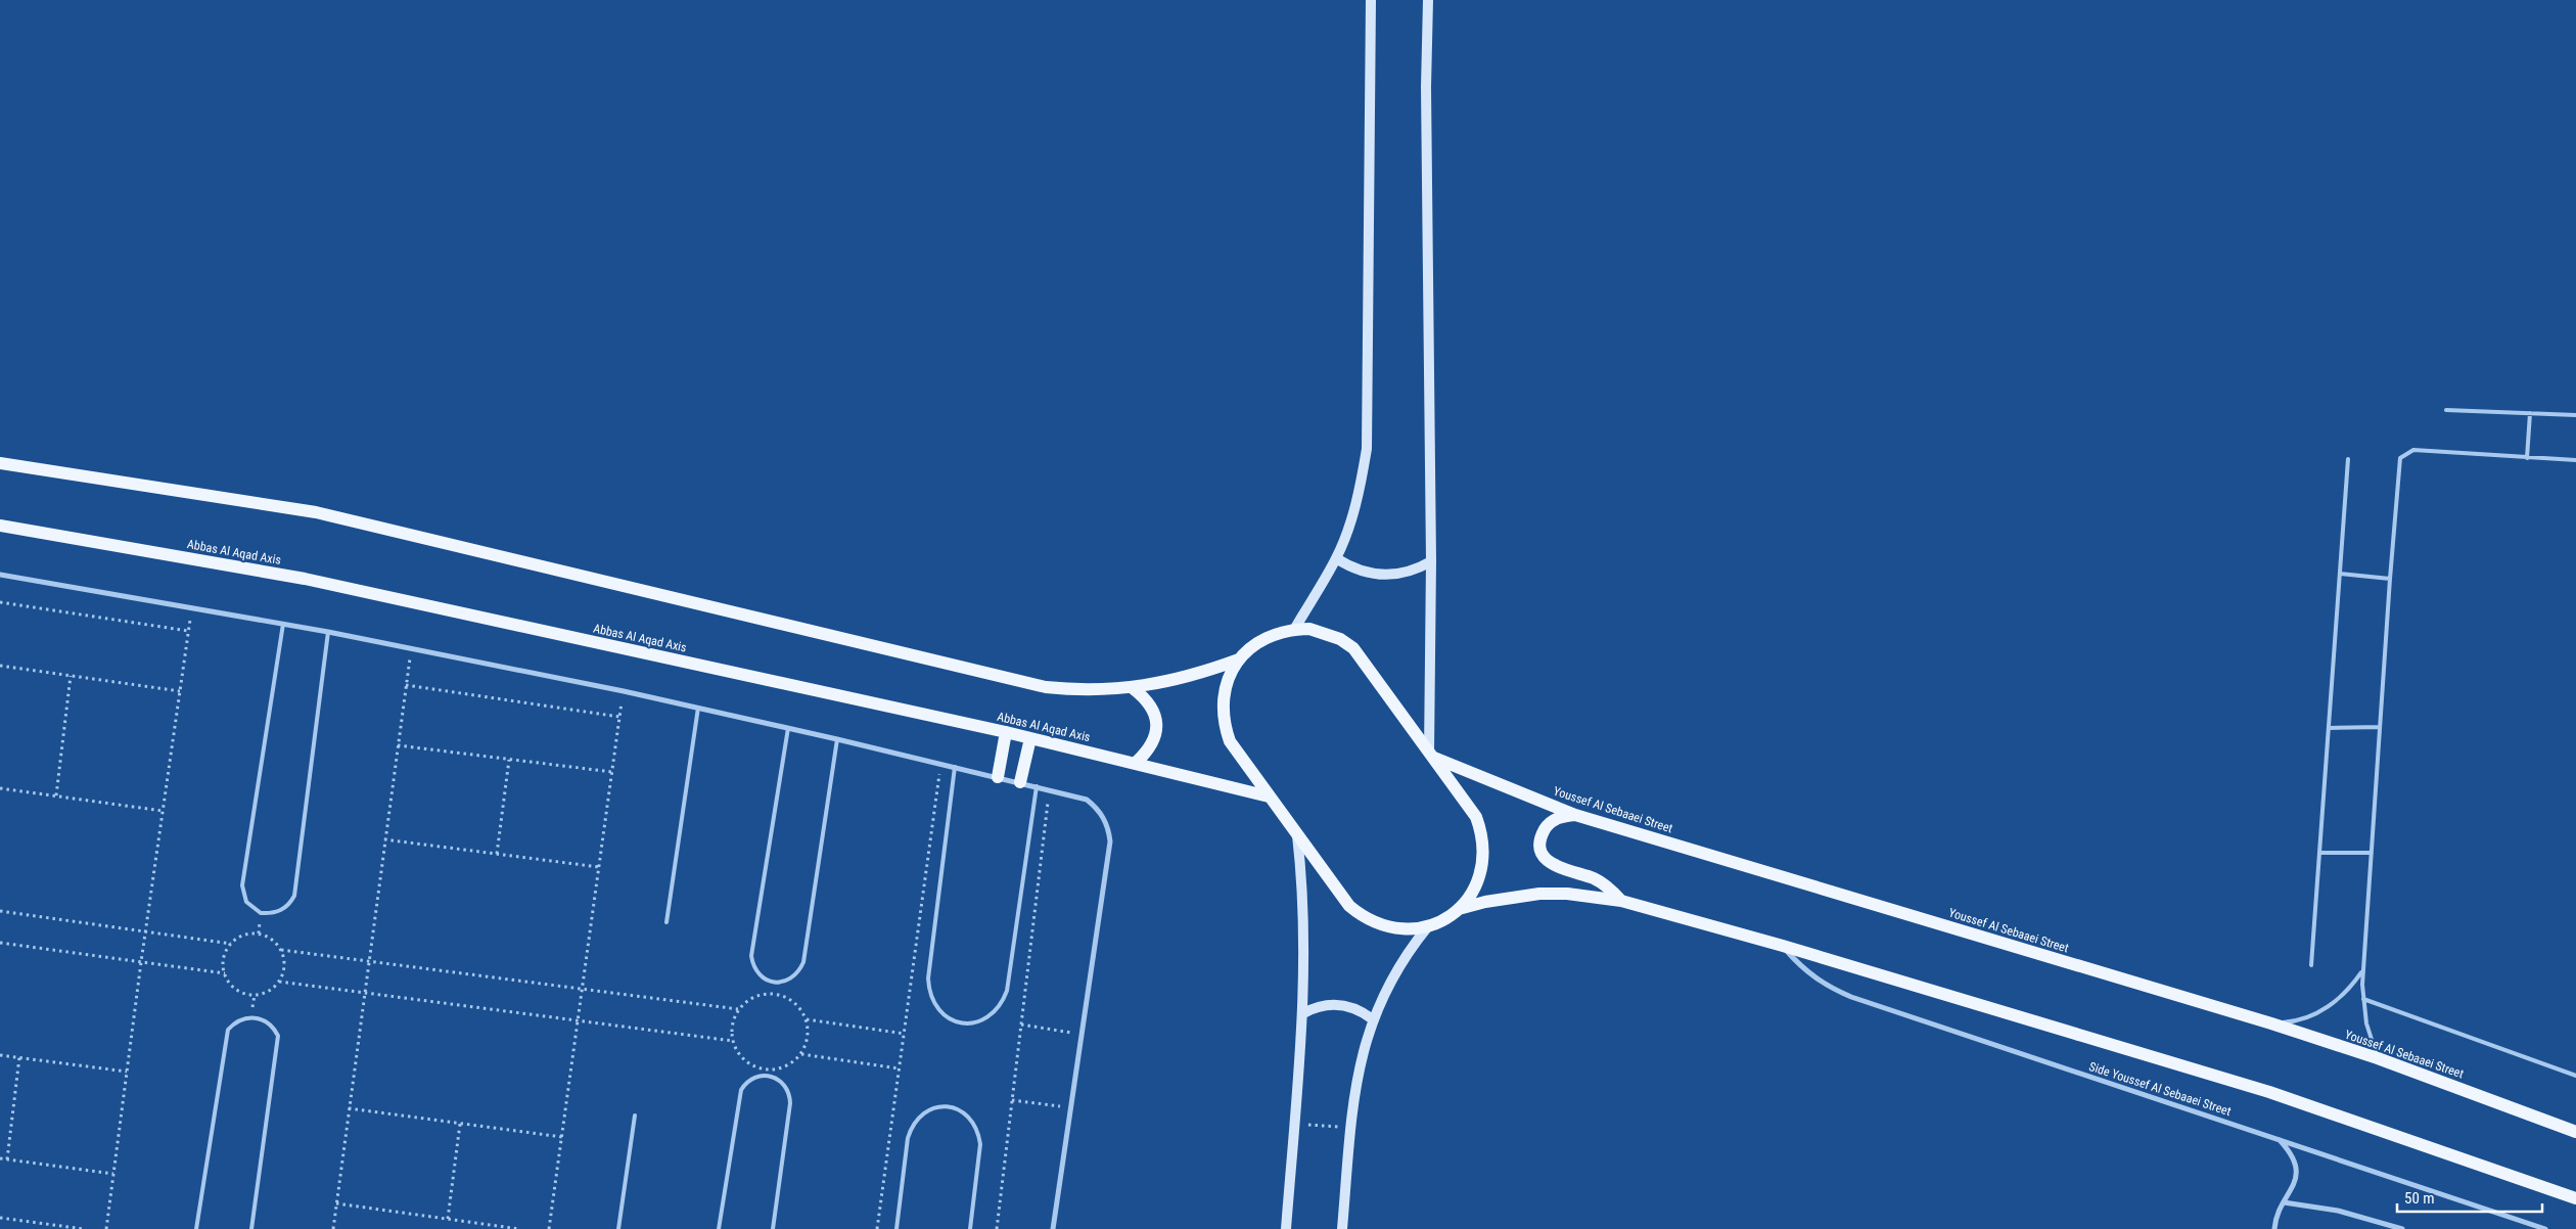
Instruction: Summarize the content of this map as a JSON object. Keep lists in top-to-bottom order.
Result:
{
  "streets": {
    "main road": ["Abbas Al Aqad Axis", "Youssef Al Sebaaei Street"],
    "street": ["Side Youssef Al Sebaaei Street"]
  },
  "scale_bar": "50 m"
}
